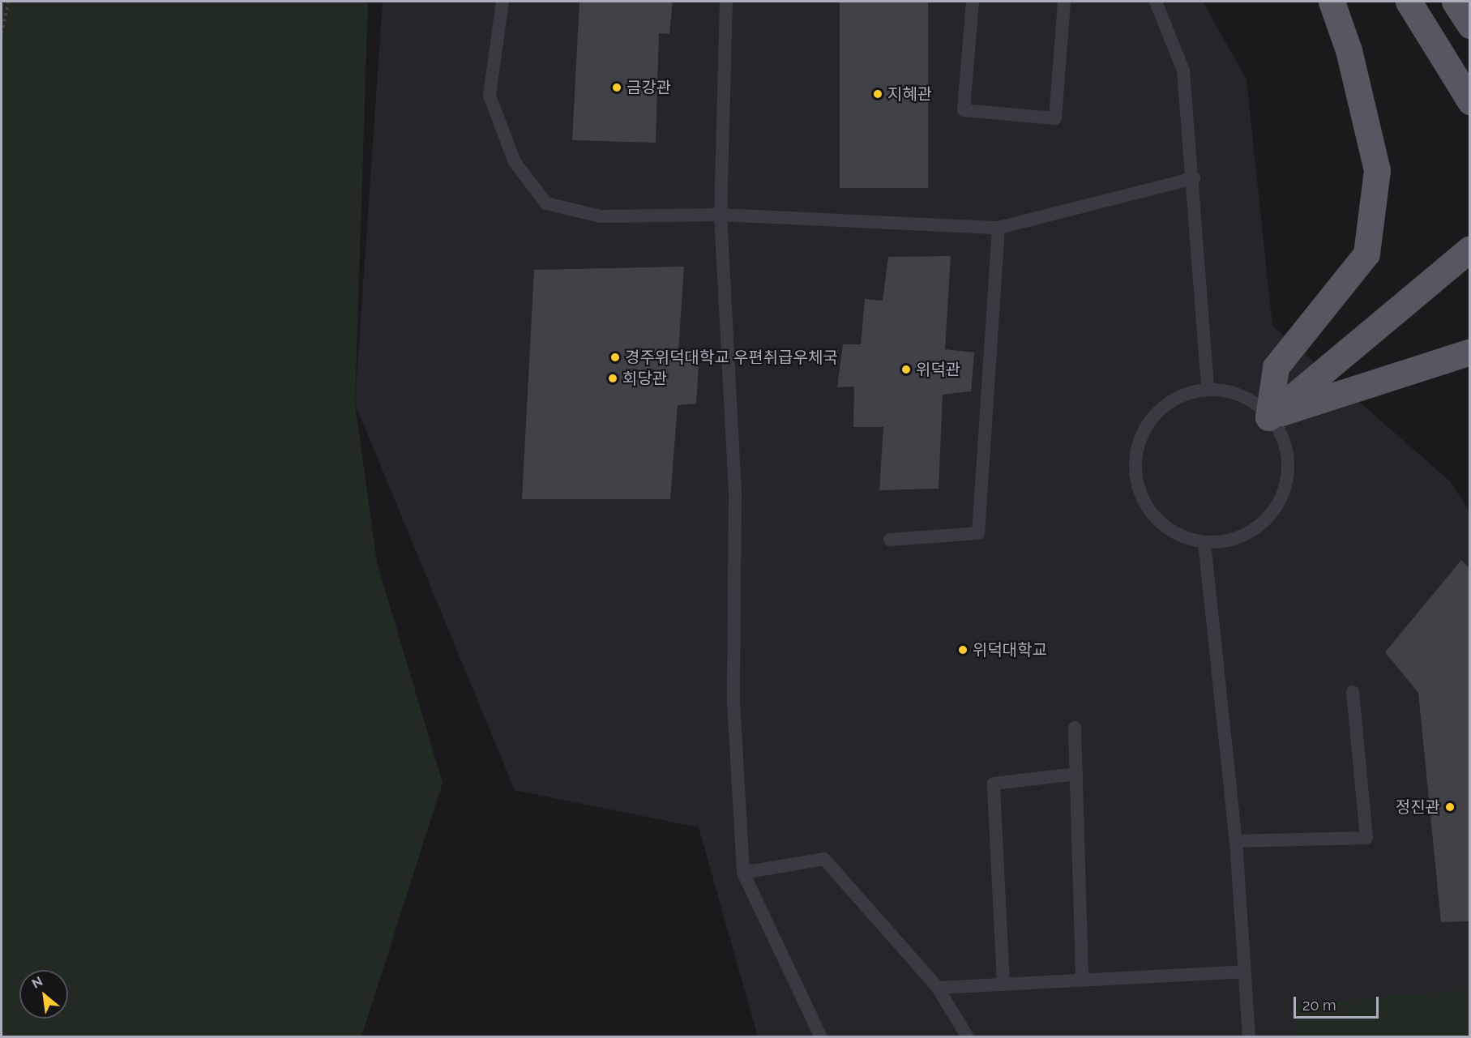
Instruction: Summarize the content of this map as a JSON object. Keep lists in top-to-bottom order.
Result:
{
  "places": [
    "금강관",
    "지혜관",
    "경주위덕대학교 우편취급우체국",
    "위덕관",
    "회당관",
    "위덕대학교",
    "정진관"
  ],
  "scale_bar": "20 m",
  "north": "top left"
}
